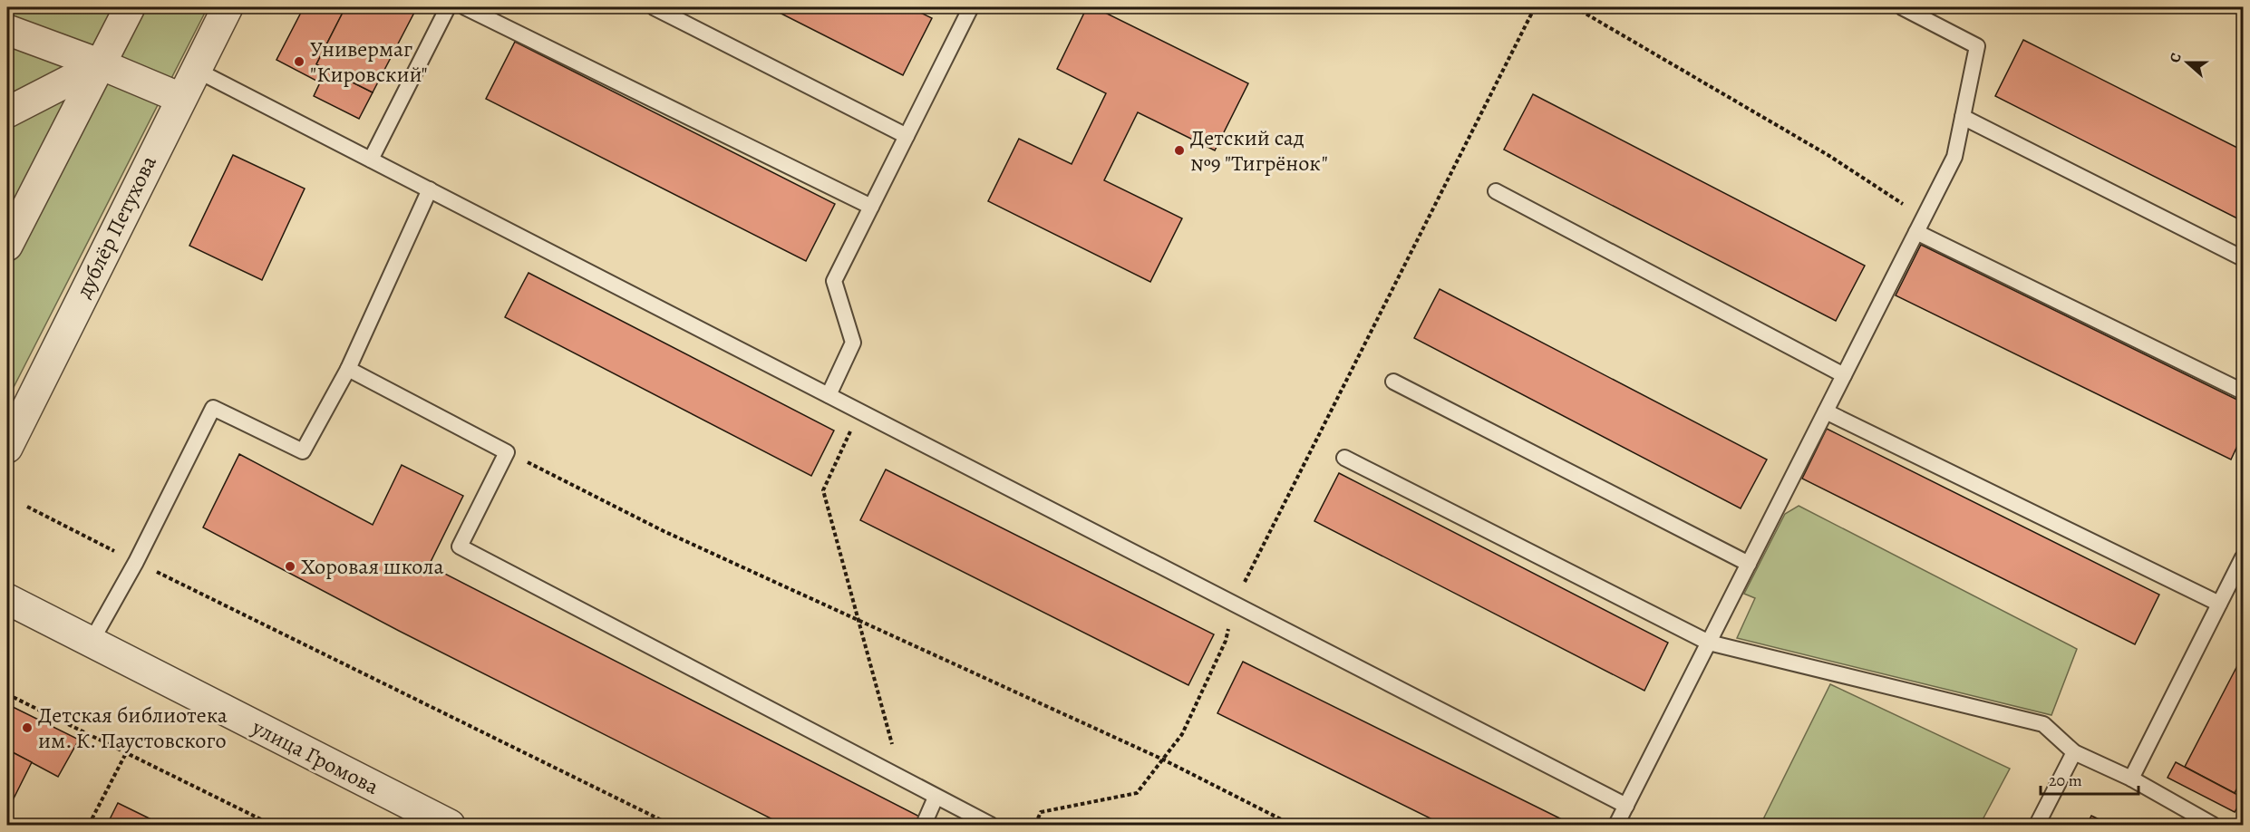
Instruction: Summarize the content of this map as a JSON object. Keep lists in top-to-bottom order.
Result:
{
  "streets": {
    "street": ["дублёр Петухова", "улица Громова"]
  },
  "places": [
    "Универмаг \"Кировский\"",
    "Детский сад №9 \"Тигрёнок\"",
    "Хоровая школа",
    "Детская библиотека им. К. Паустовского"
  ],
  "scale_bar": "20 m",
  "north": "left"
}
